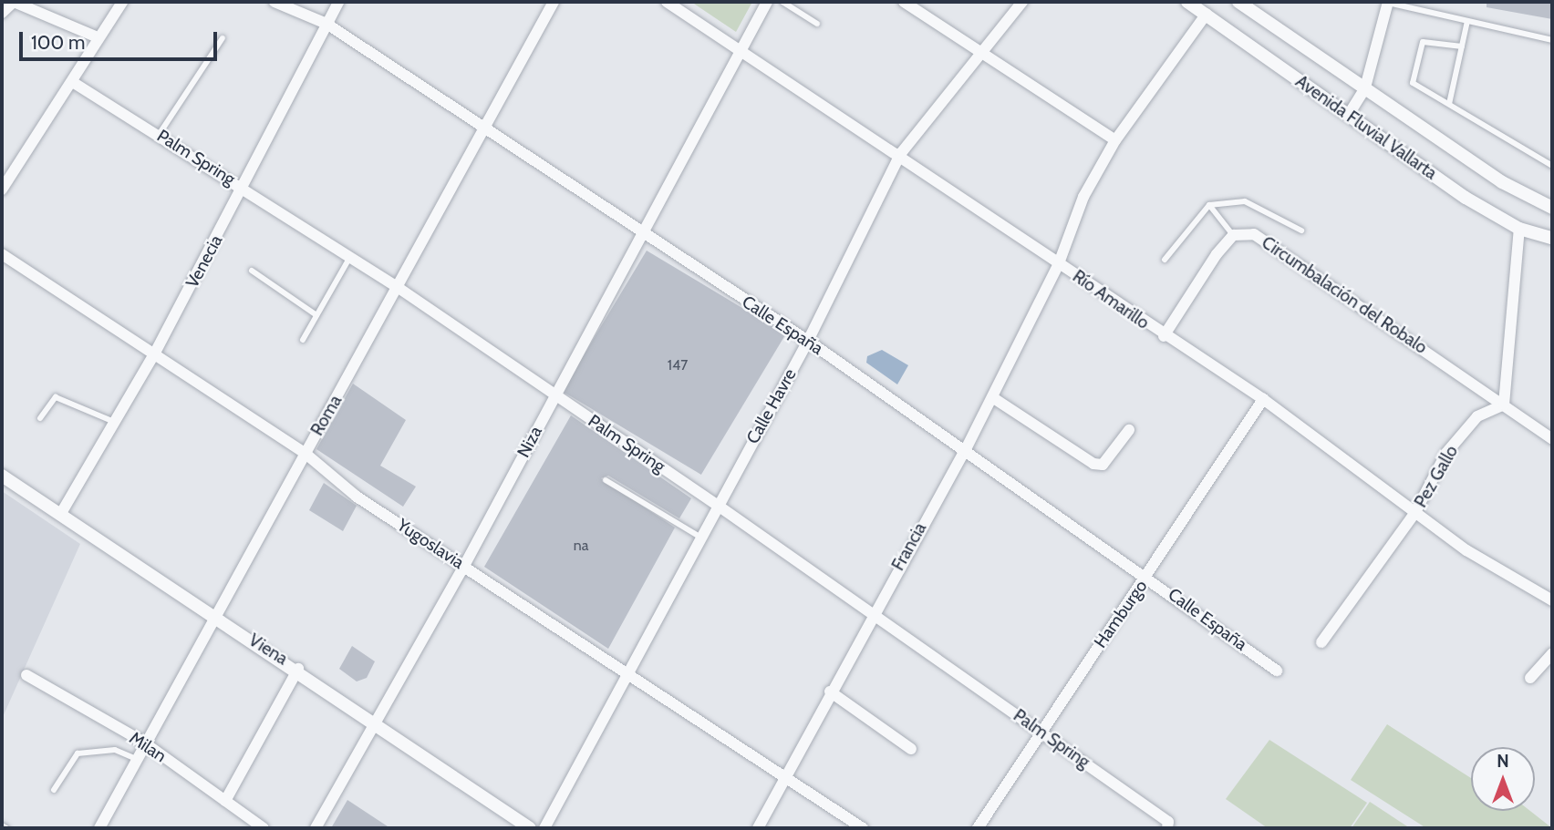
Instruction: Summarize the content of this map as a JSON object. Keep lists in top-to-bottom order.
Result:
{
  "streets": {
    "street": [
      "Avenida Fluvial Vallarta",
      "Palm Spring",
      "Venecia",
      "Circumbalación del Robalo",
      "Río Amarillo",
      "Calle España",
      "Calle Havre",
      "Roma",
      "Niza",
      "Pez Gallo",
      "Yugoslavia",
      "Francia",
      "Hamburgo",
      "Viena",
      "Milan"
    ]
  },
  "crossings": [
    ["Avenida Fluvial Vallarta", "Francia"],
    ["Palm Spring", "Venecia"],
    ["Palm Spring", "Calle Havre"],
    ["Palm Spring", "Roma"],
    ["Palm Spring", "Niza"],
    ["Palm Spring", "Francia"],
    ["Palm Spring", "Hamburgo"],
    ["Venecia", "Calle España"],
    ["Venecia", "Yugoslavia"],
    ["Venecia", "Viena"],
    ["Circumbalación del Robalo", "Pez Gallo"],
    ["Río Amarillo", "Calle Havre"],
    ["Río Amarillo", "Niza"],
    ["Río Amarillo", "Pez Gallo"],
    ["Río Amarillo", "Francia"],
    ["Río Amarillo", "Hamburgo"],
    ["Calle España", "Calle Havre"],
    ["Calle España", "Roma"],
    ["Calle España", "Niza"],
    ["Calle España", "Francia"],
    ["Calle España", "Hamburgo"],
    ["Calle Havre", "Yugoslavia"],
    ["Roma", "Yugoslavia"],
    ["Roma", "Viena"],
    ["Roma", "Milan"],
    ["Niza", "Yugoslavia"],
    ["Niza", "Viena"],
    ["Yugoslavia", "Francia"]
  ],
  "house_numbers": ["147", "na"],
  "scale_bar": "100 m",
  "north": "top"
}
